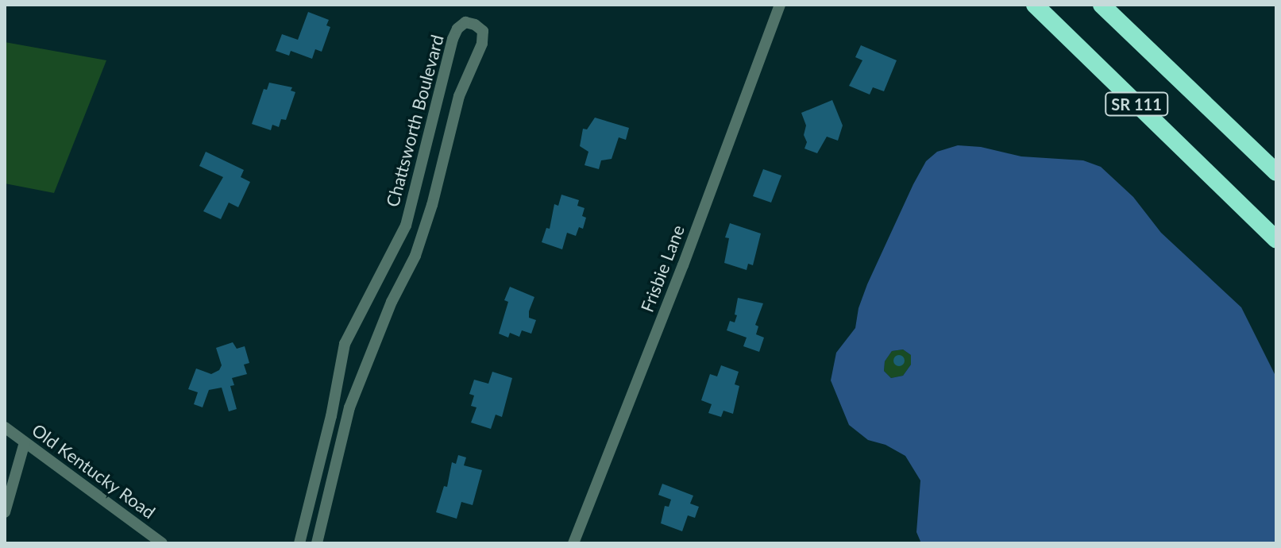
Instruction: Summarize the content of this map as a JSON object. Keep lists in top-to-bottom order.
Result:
{
  "streets": {
    "highway": ["SR 111"],
    "street": ["Chattsworth Boulevard", "Frisbie Lane", "Old Kentucky Road"]
  }
}
